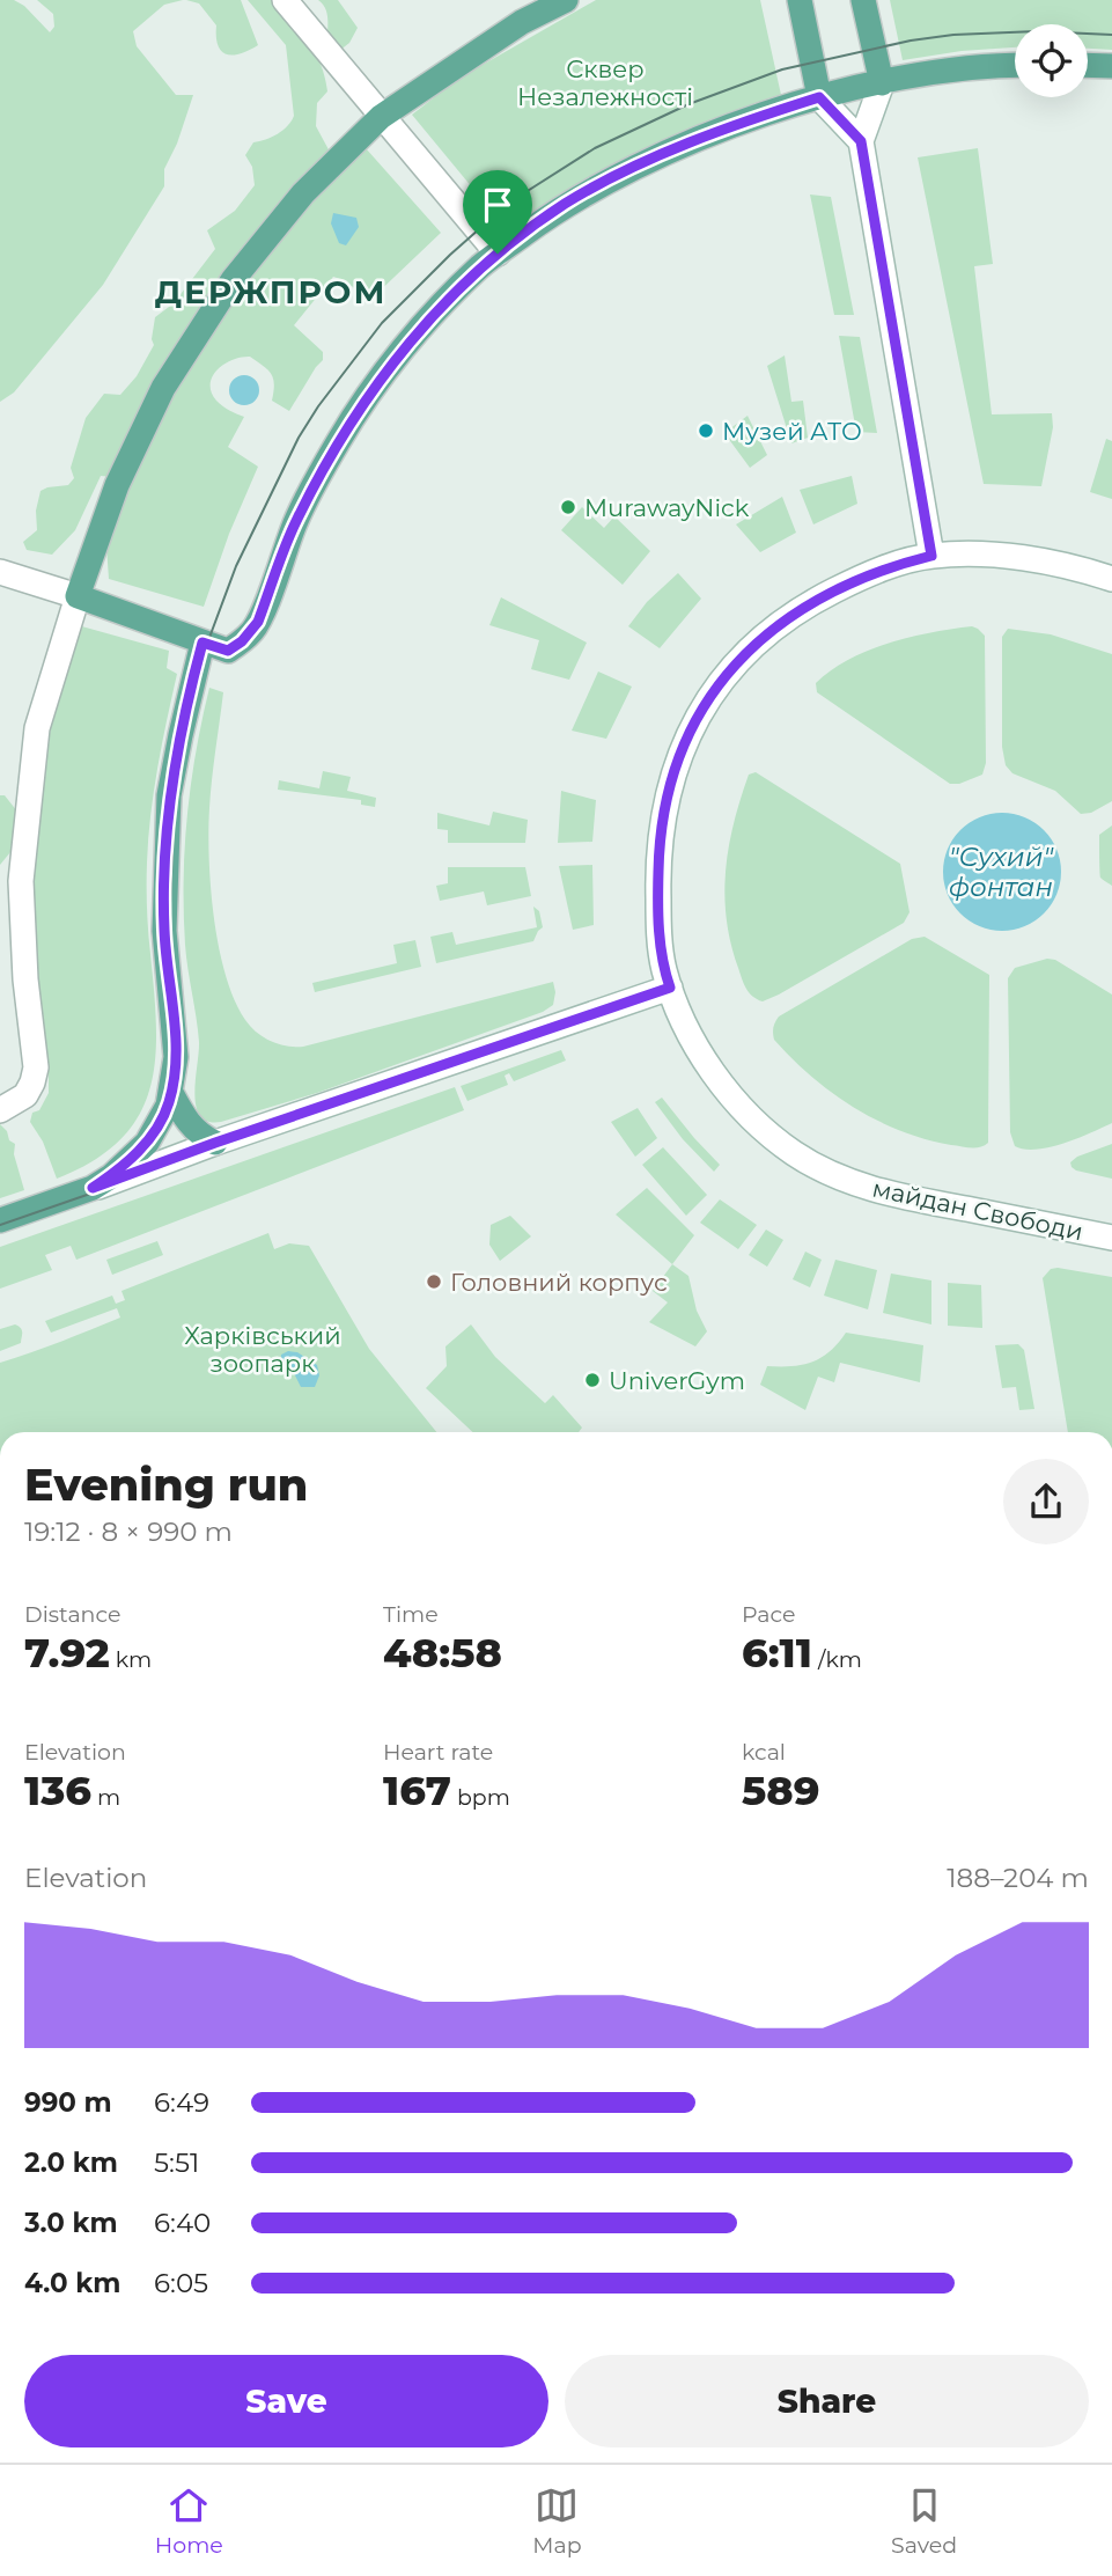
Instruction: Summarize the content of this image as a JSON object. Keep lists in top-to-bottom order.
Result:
{
  "streets": {
    "main road": ["майдан Свободи"]
  },
  "districts": ["ДЕРЖПРОМ"],
  "water": ["\"Сухий\" фонтан"],
  "parks": ["Сквер Незалежності", "Харківський зоопарк"],
  "places": [
    "Музей АТО",
    "MurawayNick",
    "Головний корпус",
    "UniverGym"
  ],
  "page": {
    "heading": ["Evening run", "19:12 · 8 × 990 m"],
    "stats": [
      ["Distance", "7.92 km"],
      ["Time", "48:58"],
      ["Pace", "6:11 /km"],
      ["Elevation", "136 m"],
      ["Heart rate", "167 bpm"],
      ["kcal", "589"]
    ],
    "chart": ["Elevation", "188–204 m"],
    "list": [
      {
        "name": "990 m",
        "note": "6:49"
      },
      {
        "name": "2.0 km",
        "note": "5:51"
      },
      {
        "name": "3.0 km",
        "note": "6:40"
      },
      {
        "name": "4.0 km",
        "note": "6:05"
      }
    ],
    "buttons": ["Save", "Share"],
    "tabs": ["Home", "Map", "Saved"]
  }
}
